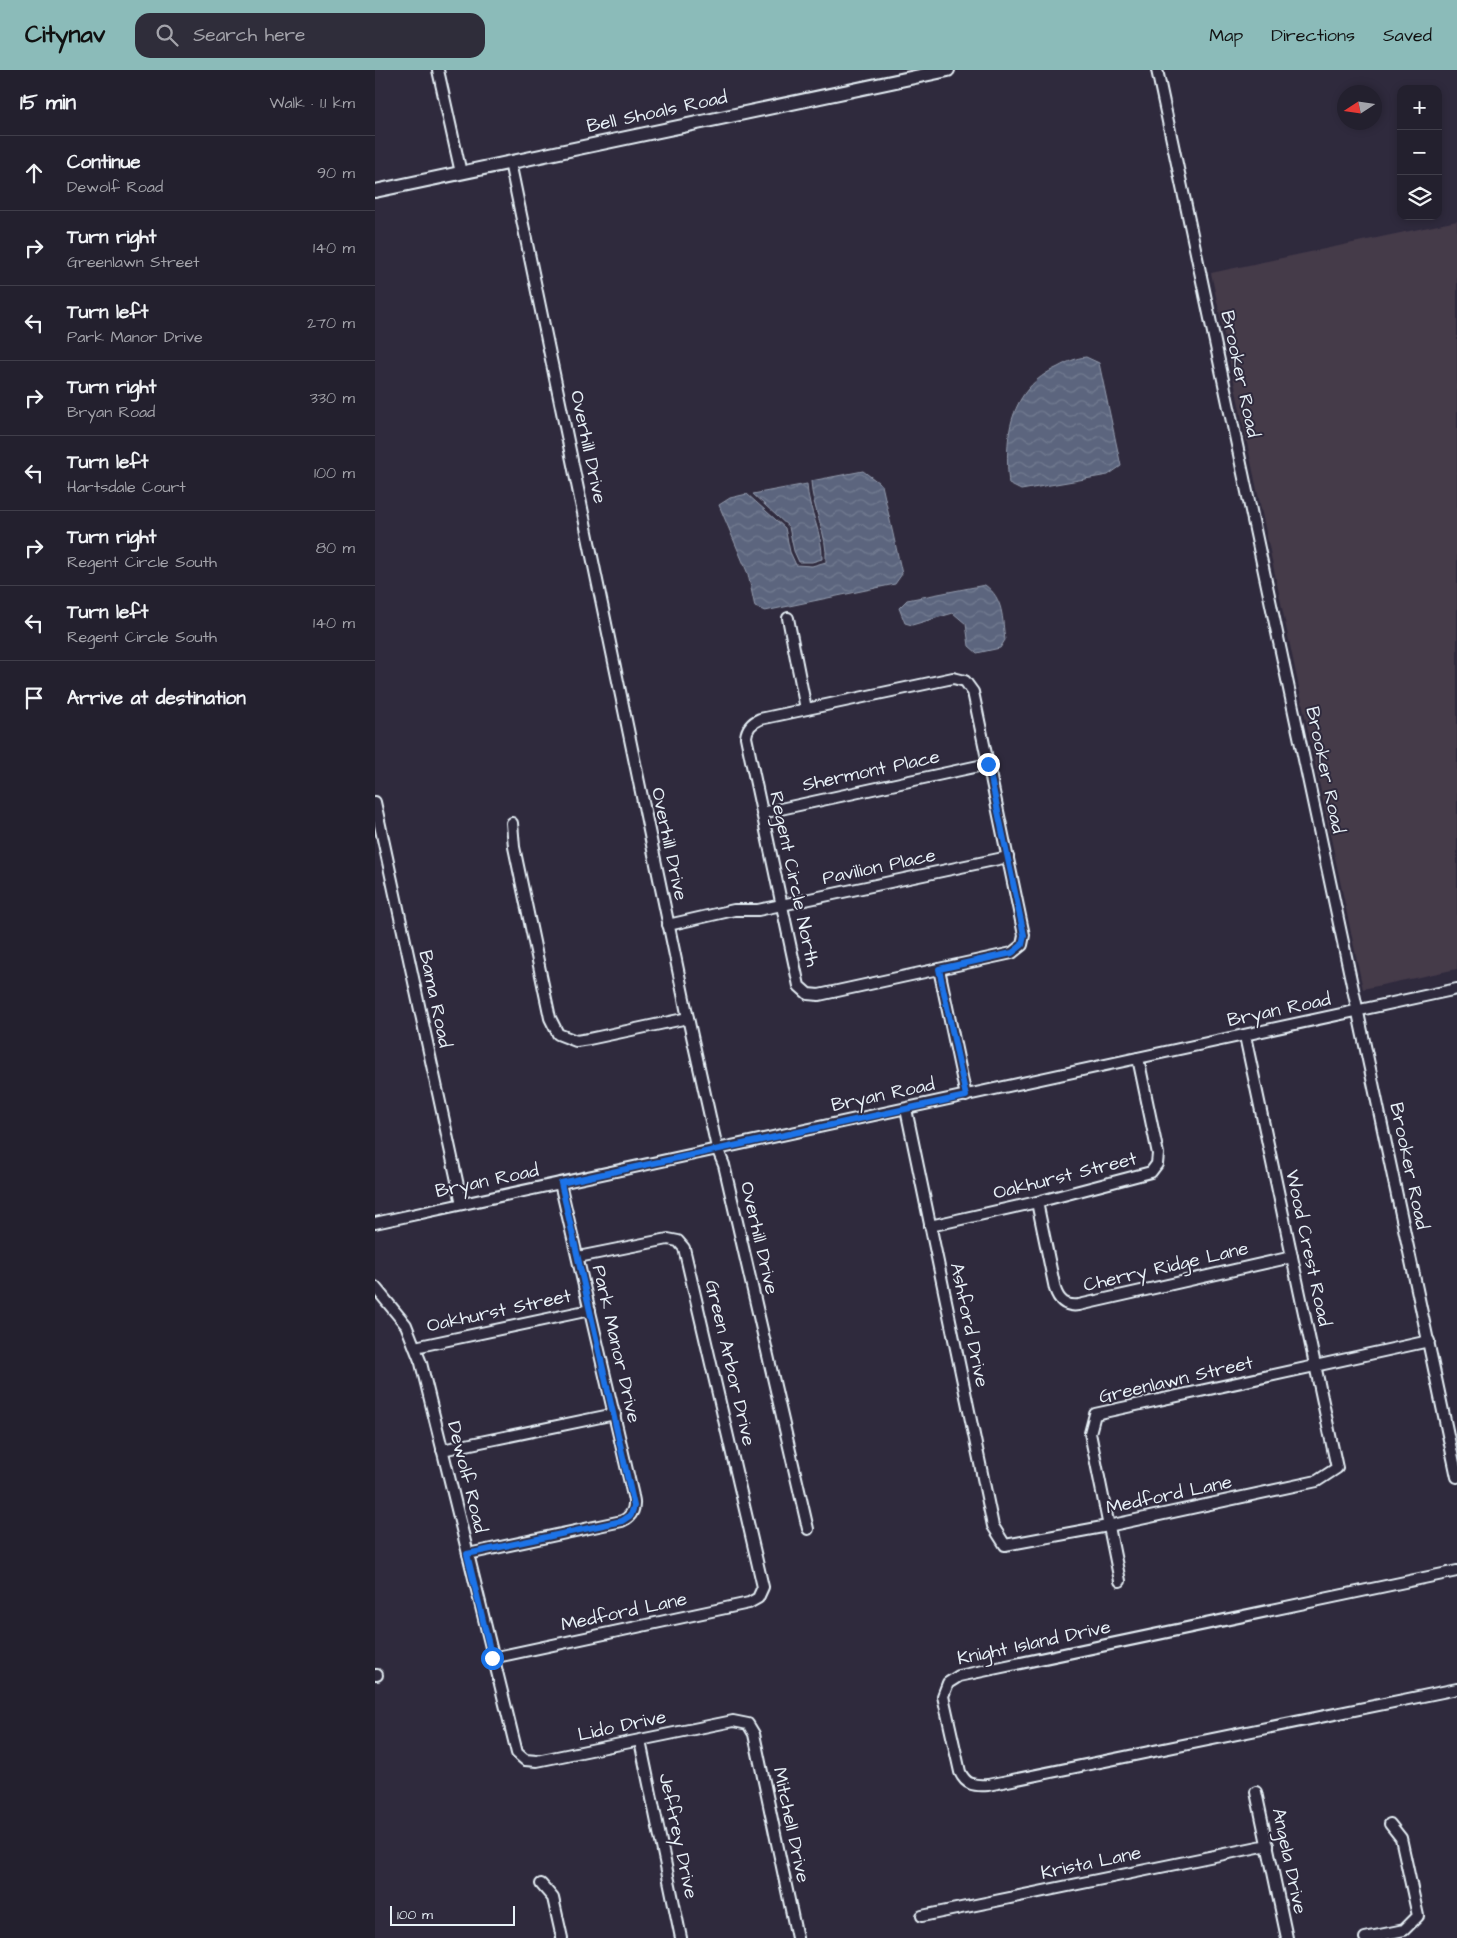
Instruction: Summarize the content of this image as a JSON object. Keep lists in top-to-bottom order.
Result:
{
  "streets": {
    "main road": ["Bell Shoals Road"],
    "street": [
      "Brooker Road",
      "Overhill Drive",
      "Shermont Place",
      "Pavilion Place",
      "Regent Circle North",
      "Bama Road",
      "Bryan Road",
      "Oakhurst Street",
      "Wood Crest Road",
      "Cherry Ridge Lane",
      "Ashford Drive",
      "Park Manor Drive",
      "Green Arbor Drive",
      "Greenlawn Street",
      "Dewolf Road",
      "Medford Lane",
      "Knight Island Drive",
      "Lido Drive",
      "Mitchell Drive",
      "Jeffrey Drive",
      "Angela Drive",
      "Krista Lane"
    ]
  },
  "crossings": [
    ["Bell Shoals Road", "Overhill Drive"],
    ["Brooker Road", "Bryan Road"],
    ["Brooker Road", "Greenlawn Street"],
    ["Overhill Drive", "Pavilion Place"],
    ["Overhill Drive", "Bryan Road"],
    ["Shermont Place", "Regent Circle North"],
    ["Pavilion Place", "Regent Circle North"],
    ["Bama Road", "Bryan Road"],
    ["Bryan Road", "Oakhurst Street"],
    ["Bryan Road", "Wood Crest Road"],
    ["Bryan Road", "Ashford Drive"],
    ["Bryan Road", "Park Manor Drive"],
    ["Oakhurst Street", "Cherry Ridge Lane"],
    ["Oakhurst Street", "Ashford Drive"],
    ["Oakhurst Street", "Park Manor Drive"],
    ["Oakhurst Street", "Dewolf Road"],
    ["Wood Crest Road", "Cherry Ridge Lane"],
    ["Wood Crest Road", "Greenlawn Street"],
    ["Wood Crest Road", "Medford Lane"],
    ["Ashford Drive", "Medford Lane"],
    ["Park Manor Drive", "Green Arbor Drive"],
    ["Park Manor Drive", "Dewolf Road"],
    ["Green Arbor Drive", "Medford Lane"],
    ["Greenlawn Street", "Medford Lane"],
    ["Dewolf Road", "Medford Lane"],
    ["Dewolf Road", "Lido Drive"],
    ["Lido Drive", "Mitchell Drive"],
    ["Lido Drive", "Jeffrey Drive"],
    ["Angela Drive", "Krista Lane"]
  ],
  "scale_bar": "100 m",
  "north": "left",
  "page": {
    "header": "Citynav",
    "search": "Search here",
    "nav": ["Map", "Directions", "Saved"],
    "heading": ["15 min", "Walk · 1.1 km"],
    "map_buttons": ["+", "−"],
    "list": [
      ["Continue", "Dewolf Road", "90 m"],
      ["Turn right", "Greenlawn Street", "140 m"],
      ["Turn left", "Park Manor Drive", "270 m"],
      ["Turn right", "Bryan Road", "330 m"],
      ["Turn left", "Hartsdale Court", "100 m"],
      ["Turn right", "Regent Circle South", "80 m"],
      ["Turn left", "Regent Circle South", "140 m"],
      "Arrive at destination"
    ],
    "scale": "100 m"
  }
}
